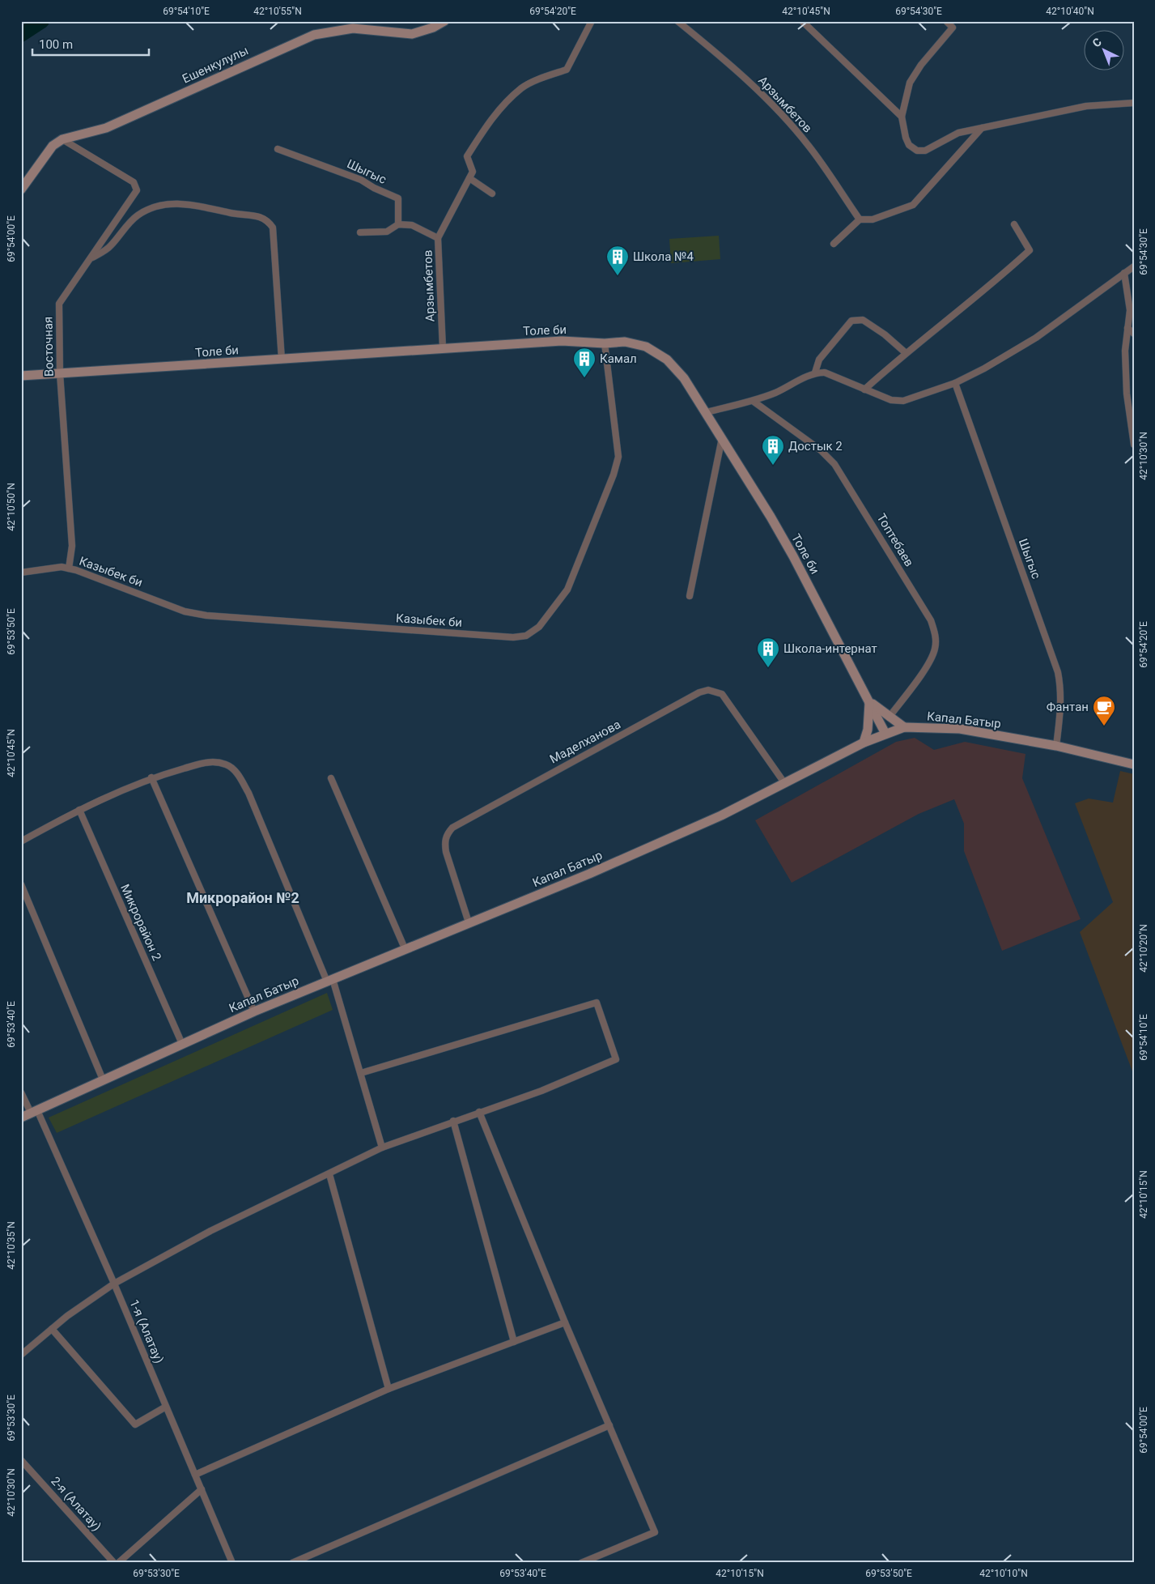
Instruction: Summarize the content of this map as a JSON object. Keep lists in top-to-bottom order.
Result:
{
  "streets": {
    "main road": ["Ешенкулулы", "Толе би", "Капал Батыр"],
    "street": [
      "Арзымбетов",
      "Шыгыс",
      "Восточная",
      "Топтебаев",
      "Казыбек би",
      "Маделханова",
      "Микрорайон 2",
      "1-я (Алатау)",
      "2-я (Алатау)"
    ]
  },
  "crossings": [
    ["Ешенкулулы", "Восточная"],
    ["Арзымбетов", "Толе би"],
    ["Шыгыс", "Капал Батыр"],
    ["Толе би", "Восточная"],
    ["Толе би", "Казыбек би"],
    ["Толе би", "Капал Батыр"],
    ["Восточная", "Казыбек би"],
    ["Капал Батыр", "Маделханова"],
    ["Капал Батыр", "Микрорайон 2"],
    ["Капал Батыр", "1-я (Алатау)"]
  ],
  "districts": ["Микрорайон №2"],
  "places": {
    "building": [
      "Школа №4",
      "Камал",
      "Достык 2",
      "Школа-интернат"
    ],
    "cafe": ["Фантан"]
  },
  "scale_bar": "100 m",
  "north": "top left",
  "coordinates": [
    "69°54'10\"E",
    "42°10'55\"N",
    "69°54'20\"E",
    "42°10'45\"N",
    "69°54'30\"E",
    "42°10'40\"N",
    "69°54'00\"E",
    "42°10'30\"N",
    "42°10'50\"N",
    "69°53'50\"E",
    "42°10'20\"N",
    "69°53'40\"E",
    "42°10'15\"N",
    "42°10'35\"N",
    "69°53'30\"E",
    "42°10'10\"N"
  ]
}
